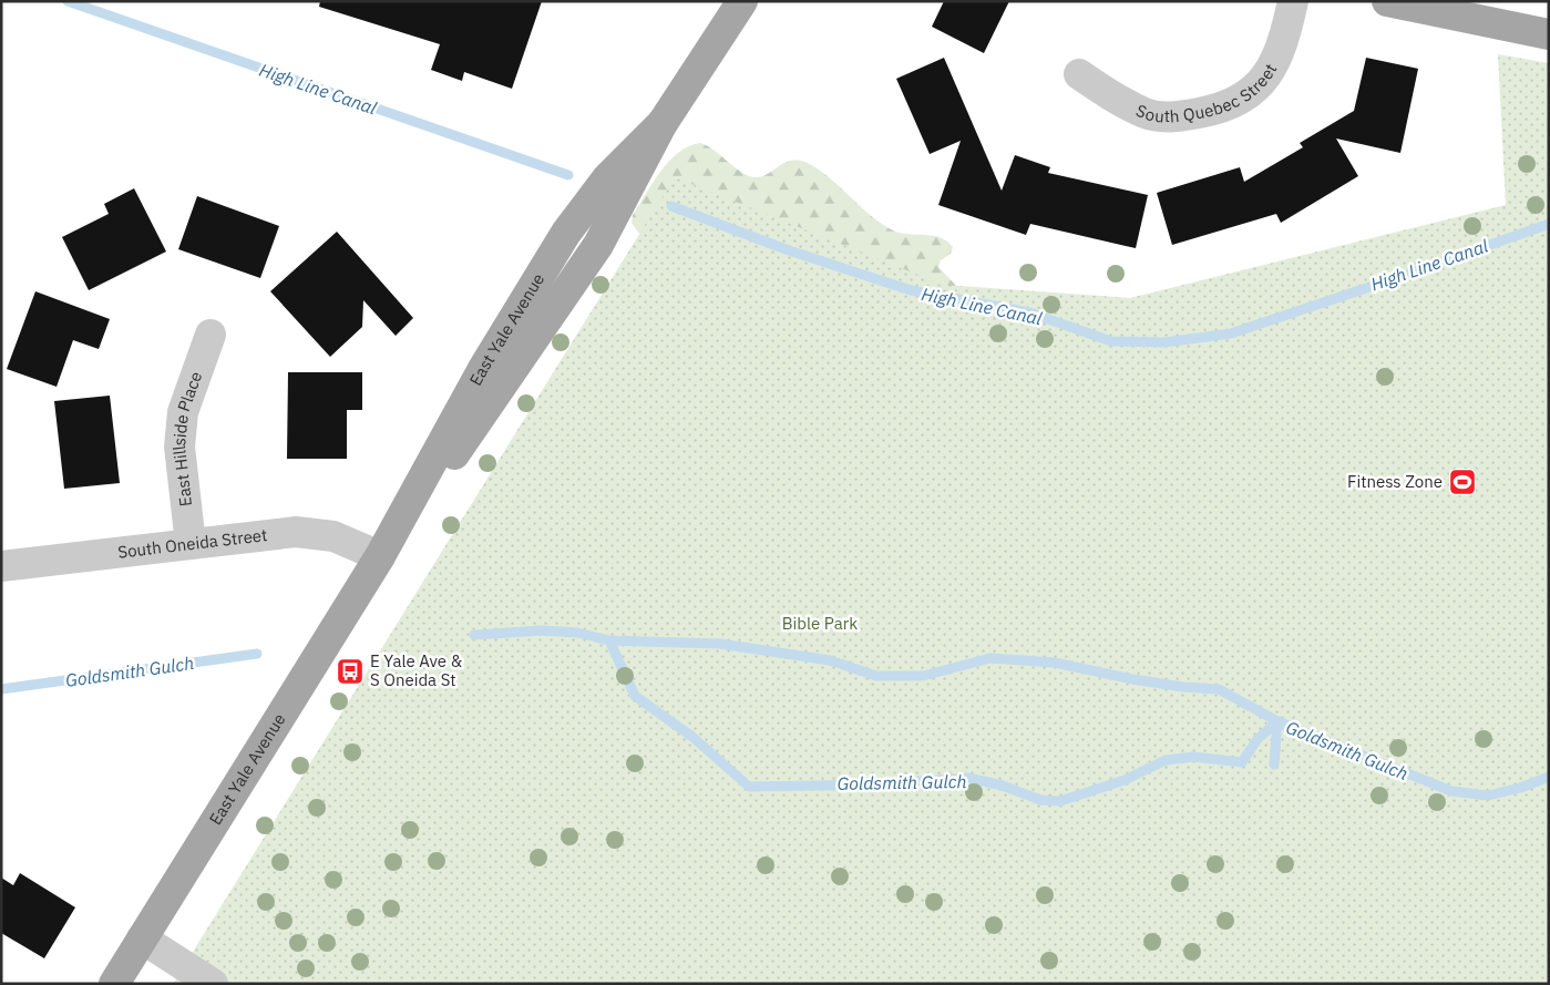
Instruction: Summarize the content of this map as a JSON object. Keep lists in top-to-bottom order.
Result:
{
  "streets": {
    "main road": ["East Yale Avenue"],
    "street": ["South Quebec Street", "East Hillside Place", "South Oneida Street"]
  },
  "crossings": [
    ["East Yale Avenue", "South Oneida Street"],
    ["East Hillside Place", "South Oneida Street"]
  ],
  "water": ["High Line Canal", "Goldsmith Gulch"],
  "parks": ["Bible Park"],
  "places": {
    "sports": ["Fitness Zone"],
    "bus stop": ["E Yale Ave & S Oneida St"]
  }
}
